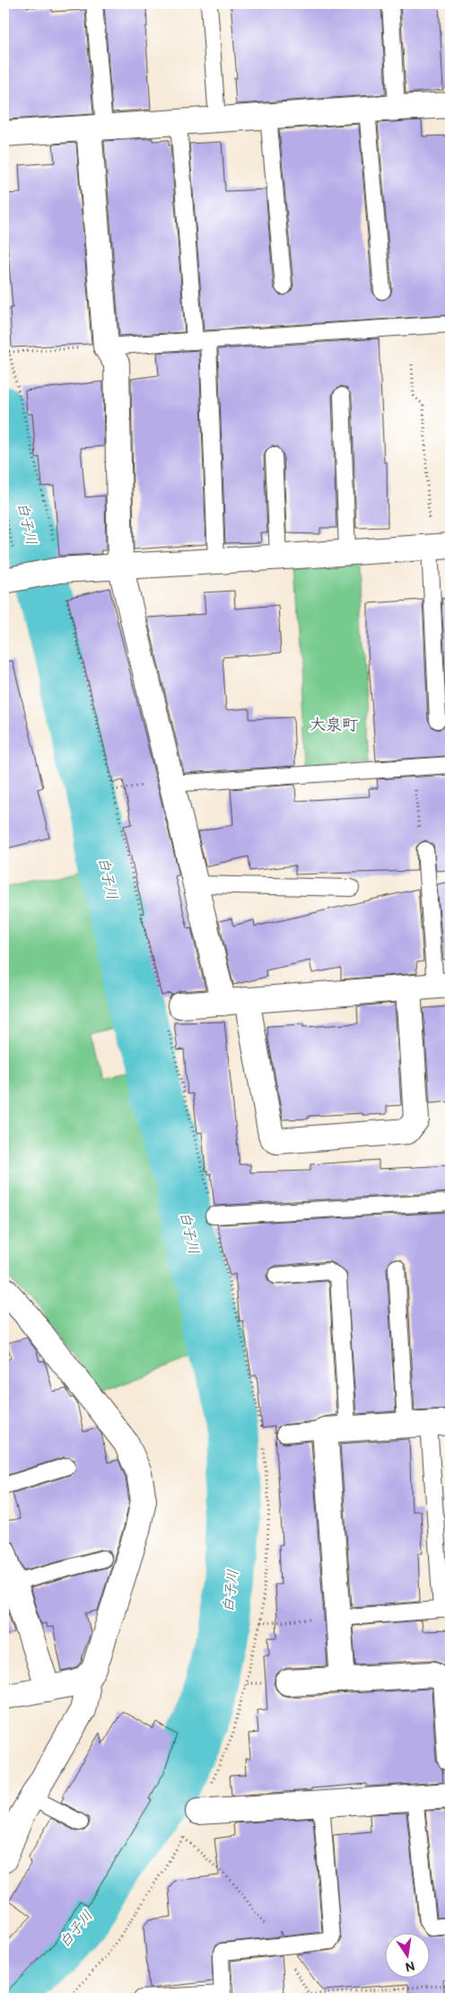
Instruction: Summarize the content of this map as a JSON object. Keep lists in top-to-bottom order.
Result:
{
  "districts": ["大泉町"],
  "water": ["白子川"],
  "north": "bottom"
}
